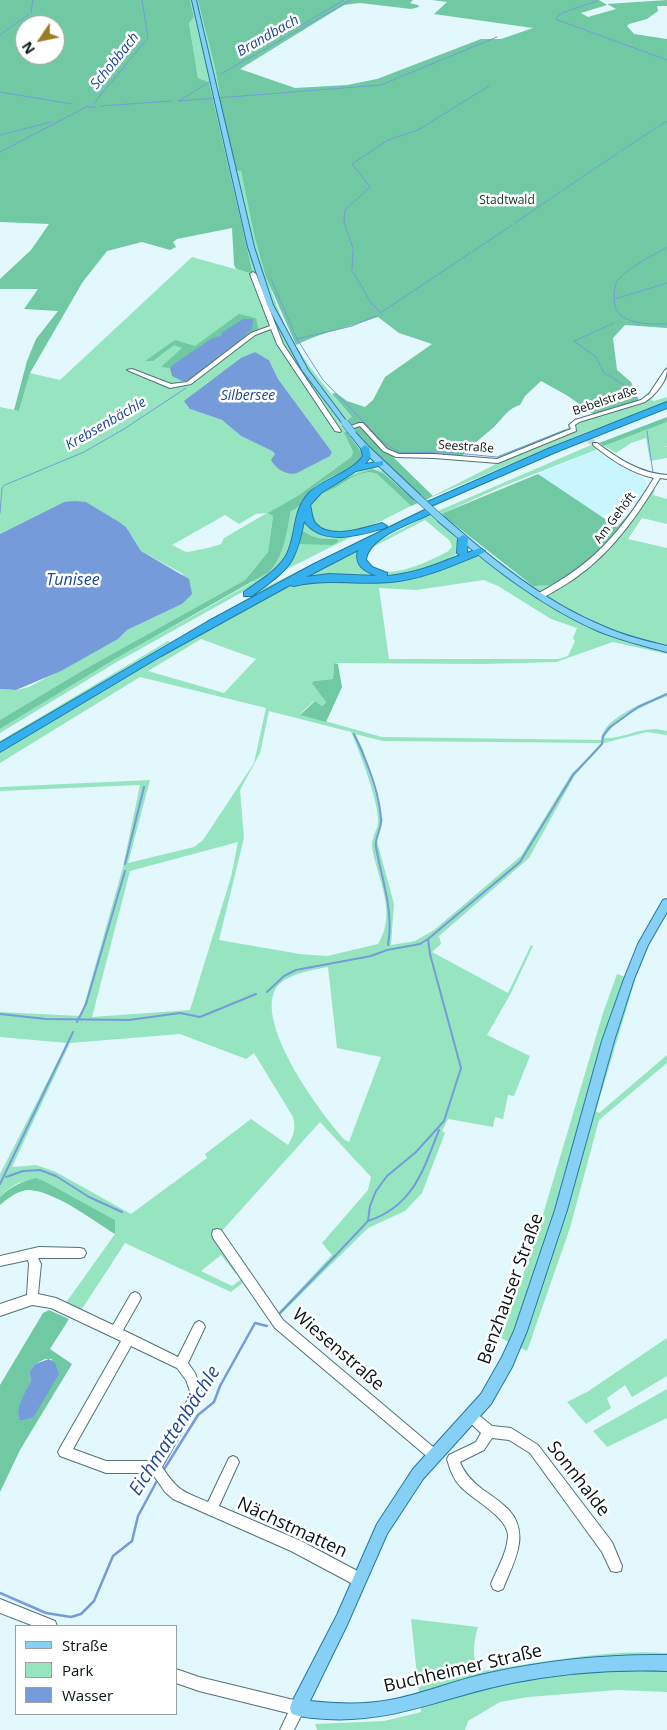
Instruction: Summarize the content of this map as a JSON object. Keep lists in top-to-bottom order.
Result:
{
  "streets": {
    "main road": ["Benzhauser Straße", "Buchheimer Straße"],
    "street": [
      "Bebelstraße",
      "Seestraße",
      "Am Gehöft",
      "Wiesenstraße",
      "Sonnhalde",
      "Nächstmatten"
    ]
  },
  "crossings": [
    ["Bebelstraße", "Seestraße"],
    ["Benzhauser Straße", "Wiesenstraße"],
    ["Benzhauser Straße", "Nächstmatten"],
    ["Benzhauser Straße", "Buchheimer Straße"]
  ],
  "water": [
    "Brandbach",
    "Schobbach",
    "Silbersee",
    "Krebsenbächle",
    "Tunisee",
    "Eichmattenbächle"
  ],
  "parks": ["Stadtwald"],
  "legend": ["Straße", "Park", "Wasser"],
  "north": "bottom left"
}
